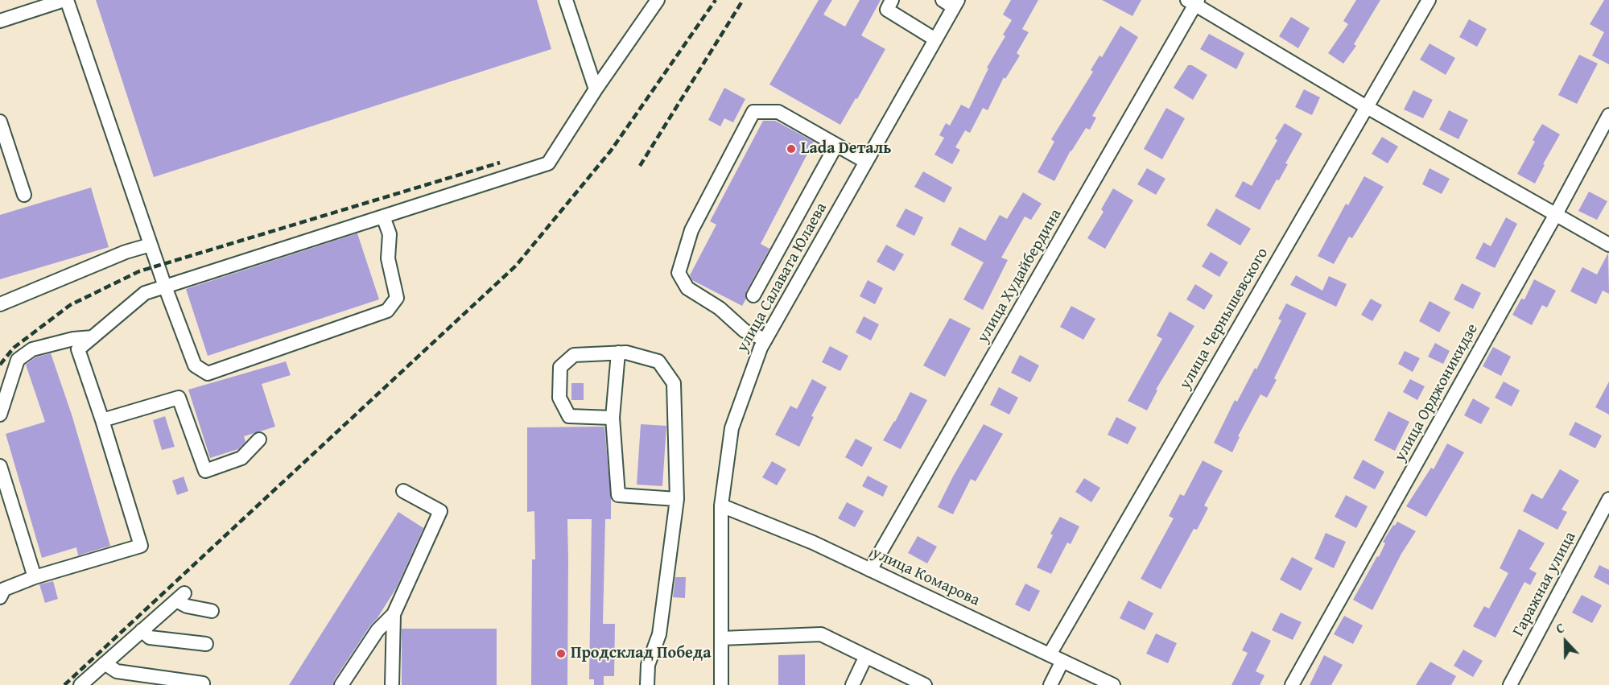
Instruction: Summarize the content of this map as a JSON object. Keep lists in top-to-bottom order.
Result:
{
  "streets": {
    "street": [
      "улица Худайбердина",
      "улица Салавата Юлаева",
      "улица Чернышевского",
      "улица Орджоникидзе",
      "улица Комарова",
      "Гаражная улица"
    ]
  },
  "crossings": [
    ["улица Худайбердина", "улица Комарова"],
    ["улица Салавата Юлаева", "улица Комарова"],
    ["улица Чернышевского", "улица Комарова"]
  ],
  "places": ["Lada Dеталь", "Продсклад Победа"],
  "north": "top"
}
